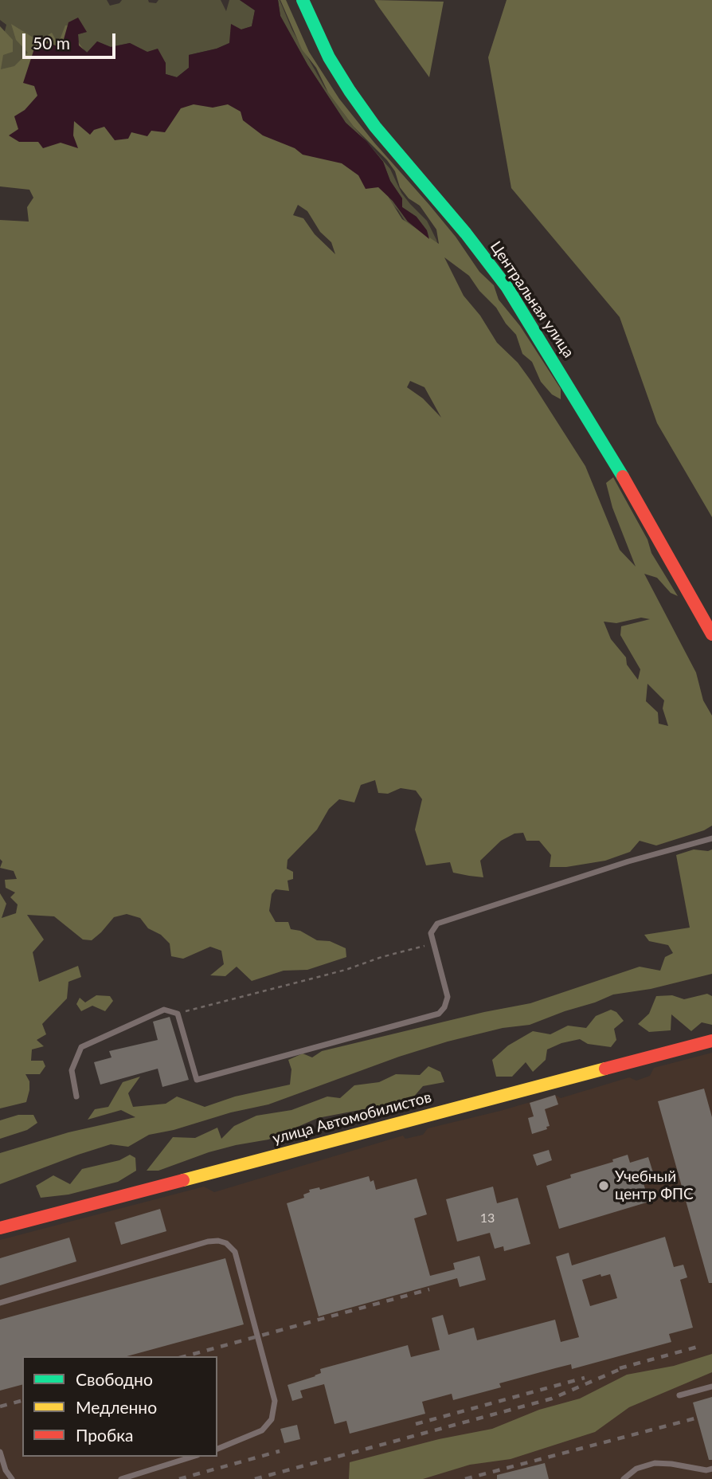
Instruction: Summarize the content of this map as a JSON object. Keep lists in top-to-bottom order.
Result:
{
  "streets": {
    "street": ["Центральная улица", "улица Автомобилистов"]
  },
  "places": ["Учебный центр ФПС"],
  "house_numbers": ["13"],
  "legend": ["Свободно", "Медленно", "Пробка"],
  "scale_bar": "50 m"
}
